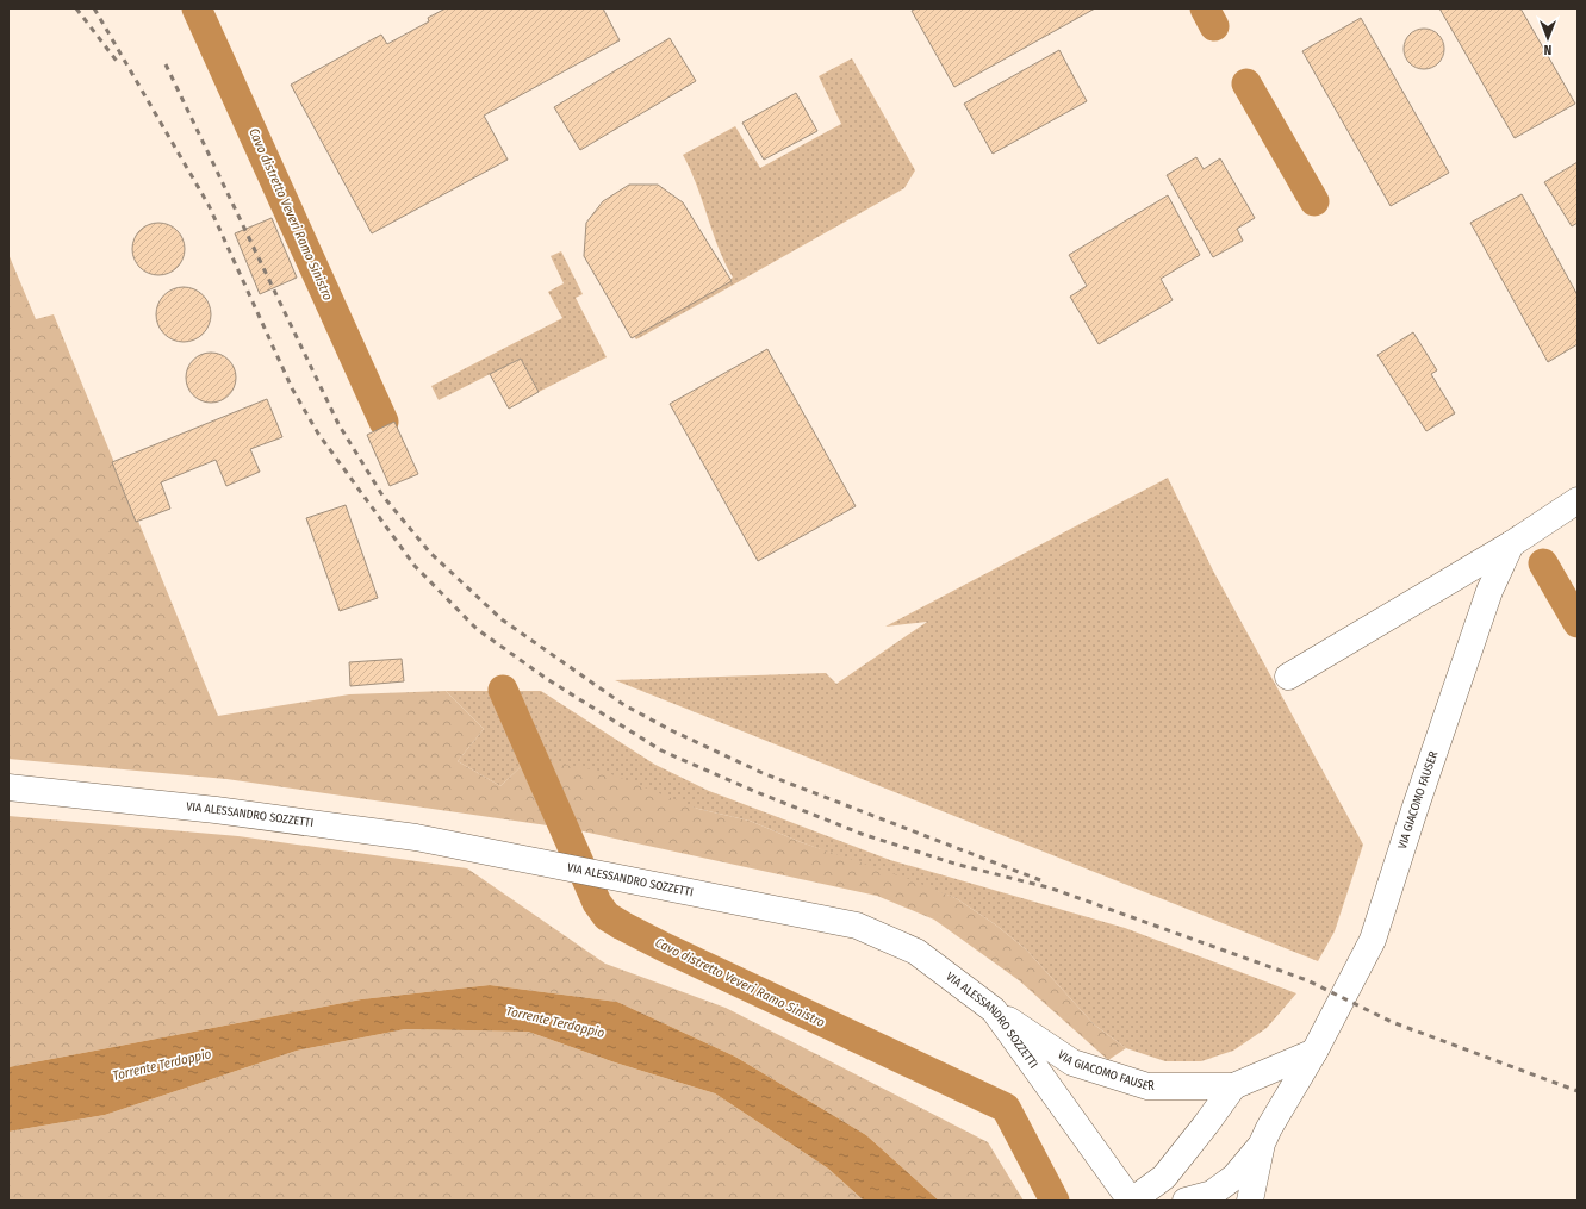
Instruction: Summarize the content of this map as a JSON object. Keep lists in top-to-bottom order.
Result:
{
  "streets": {
    "street": ["VIA GIACOMO FAUSER", "VIA ALESSANDRO SOZZETTI"]
  },
  "crossings": [
    ["VIA GIACOMO FAUSER", "VIA ALESSANDRO SOZZETTI"]
  ],
  "water": ["Cavo distretto Veveri Ramo Sinistro", "Torrente Terdoppio"],
  "north": "bottom"
}
